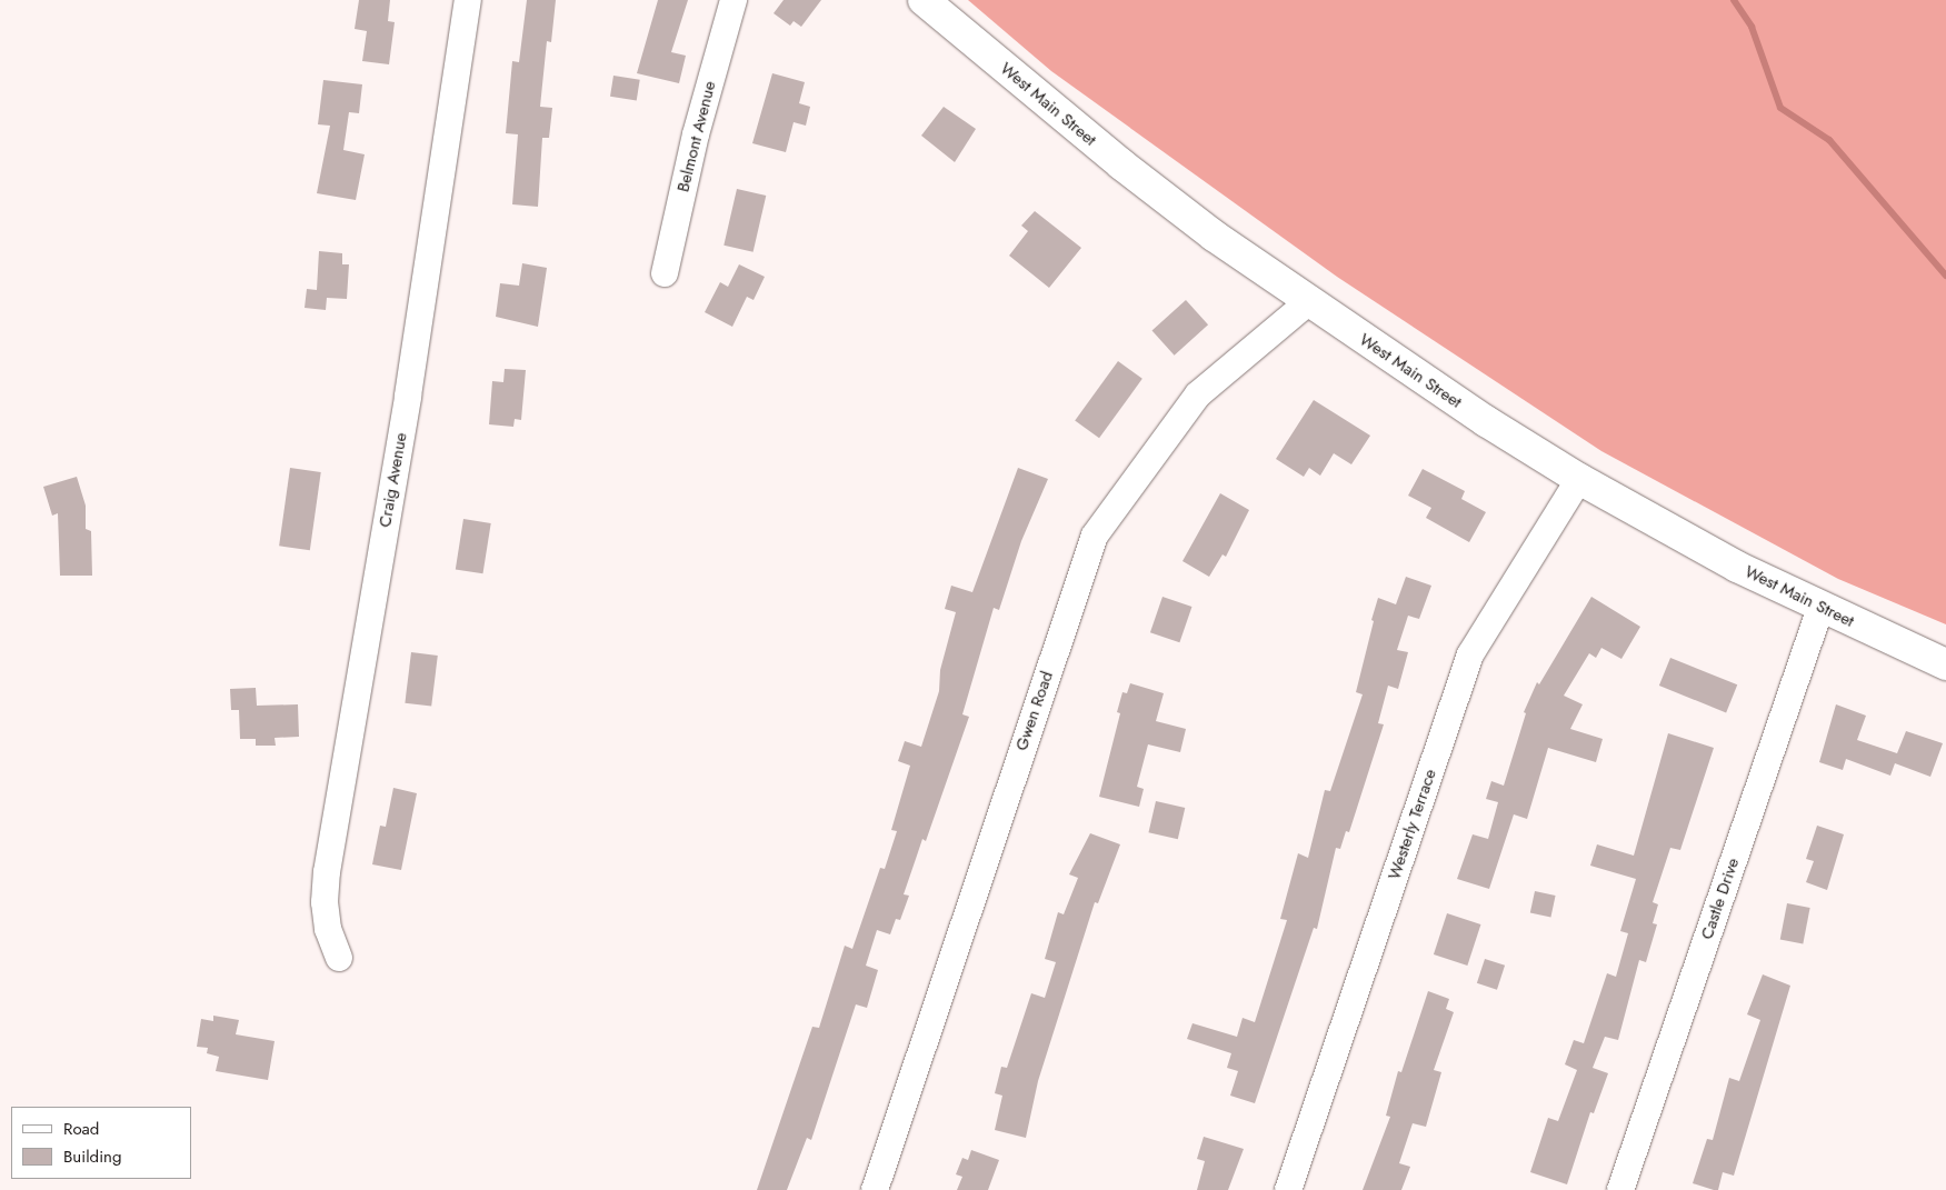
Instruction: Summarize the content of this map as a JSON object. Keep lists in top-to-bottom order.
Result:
{
  "streets": {
    "main road": ["West Main Street"],
    "street": [
      "Belmont Avenue",
      "Craig Avenue",
      "Gwen Road",
      "Westerly Terrace",
      "Castle Drive"
    ]
  },
  "crossings": [
    ["West Main Street", "Gwen Road"],
    ["West Main Street", "Westerly Terrace"],
    ["West Main Street", "Castle Drive"]
  ],
  "legend": ["Road", "Building"]
}
